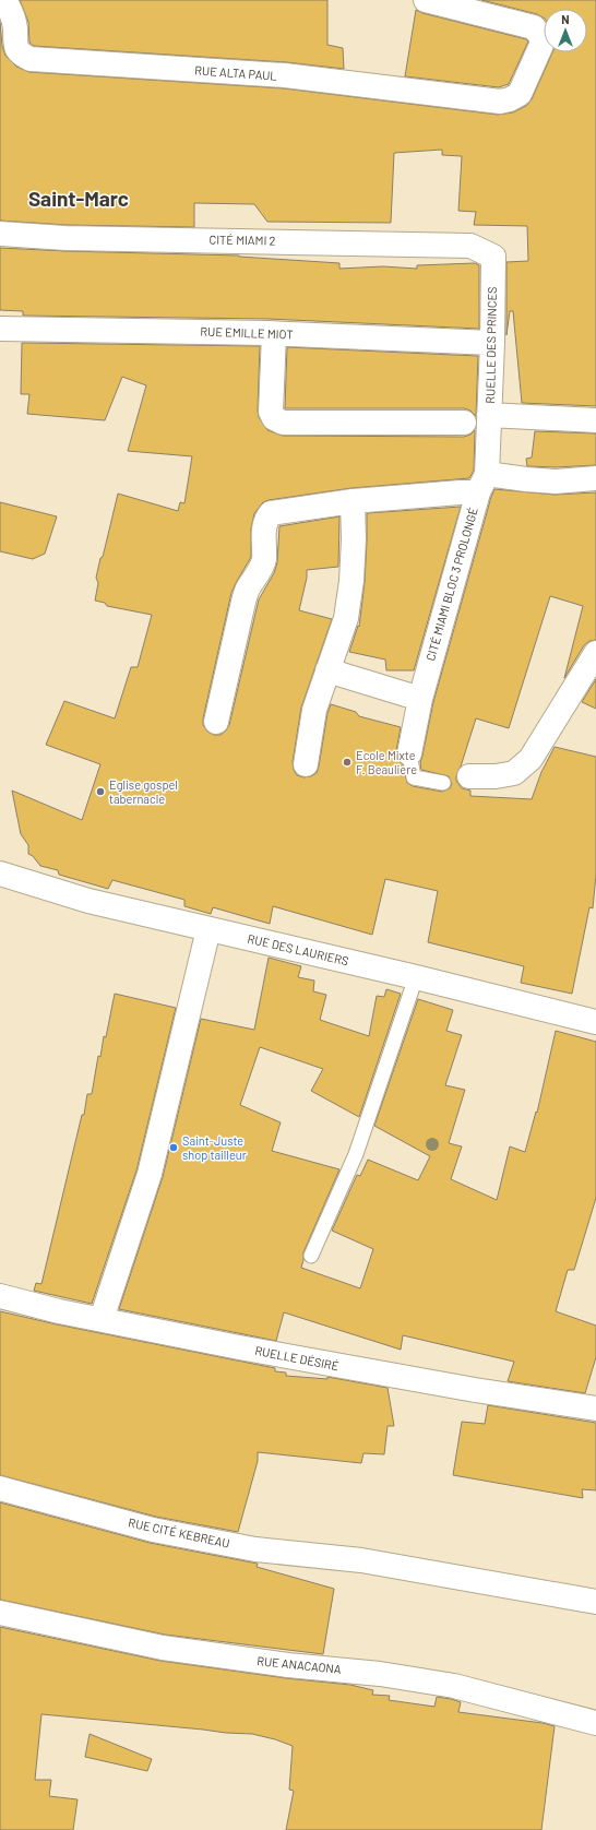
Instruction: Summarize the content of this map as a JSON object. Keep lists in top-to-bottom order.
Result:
{
  "streets": {
    "street": [
      "RUE ALTA PAUL",
      "CITÉ MIAMI 2",
      "RUE EMILLE MIOT",
      "RUELLE DES PRINCES",
      "CITÉ MIAMI BLOC 3 PROLONGÉ",
      "RUE DES LAURIERS",
      "RUELLE DÉSIRÉ",
      "RUE CITÉ KEBREAU",
      "RUE ANACAONA"
    ]
  },
  "crossings": [
    ["CITÉ MIAMI 2", "RUELLE DES PRINCES"],
    ["RUE EMILLE MIOT", "RUELLE DES PRINCES"],
    ["RUELLE DES PRINCES", "CITÉ MIAMI BLOC 3 PROLONGÉ"]
  ],
  "districts": ["Saint-Marc"],
  "places": ["Ecole Mixte F. Beauliere", "Eglise gospel tabernacle", "Saint-Juste shop tailleur"],
  "north": "top"
}
